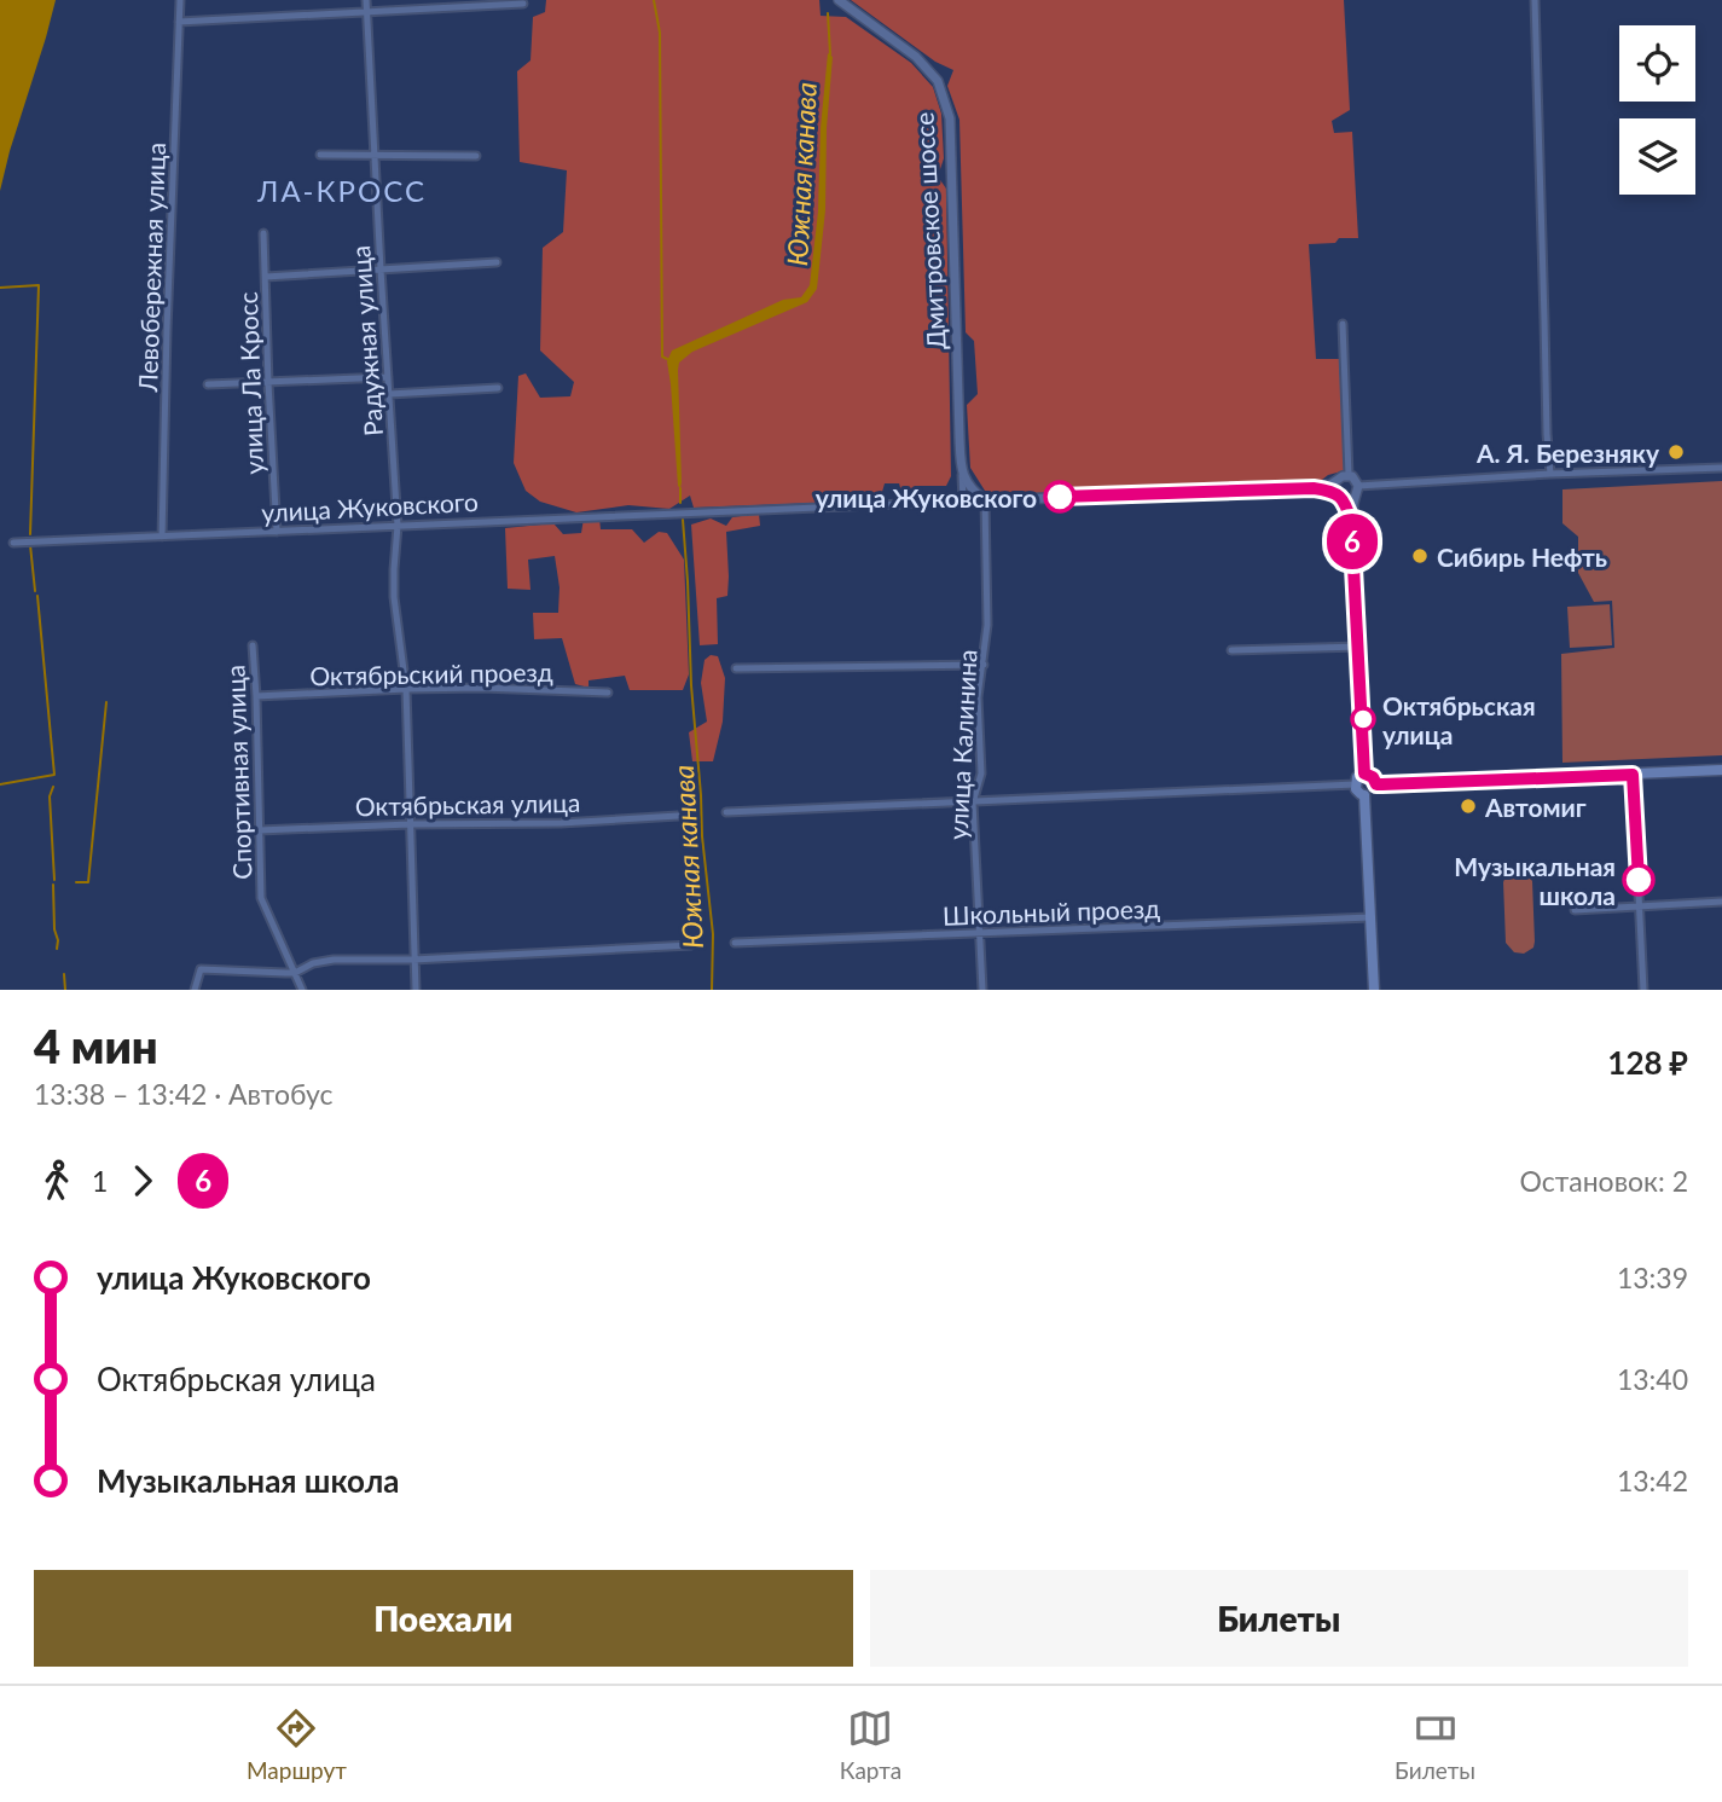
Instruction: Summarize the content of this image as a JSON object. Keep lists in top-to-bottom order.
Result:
{
  "streets": {
    "street": [
      "Дмитровское шоссе",
      "Левобережная улица",
      "Радужная улица",
      "улица Ла Кросс",
      "улица Жуковского",
      "Октябрьский проезд",
      "улица Калинина",
      "Спортивная улица",
      "Октябрьская улица",
      "Школьный проезд"
    ]
  },
  "crossings": [
    ["Левобережная улица", "улица Жуковского"],
    ["Радужная улица", "улица Жуковского"],
    ["Радужная улица", "Октябрьский проезд"],
    ["Радужная улица", "Октябрьская улица"],
    ["улица Ла Кросс", "улица Жуковского"],
    ["улица Жуковского", "улица Калинина"],
    ["Октябрьский проезд", "Спортивная улица"],
    ["улица Калинина", "Школьный проезд"],
    ["Спортивная улица", "Октябрьская улица"]
  ],
  "districts": ["ЛА-КРОСС"],
  "water": ["Южная канава"],
  "places": [
    "А. Я. Березняку",
    "улица Жуковского",
    "Сибирь Нефть",
    "Октябрьская улица",
    "Автомиг",
    "Музыкальная школа"
  ],
  "lines": ["bus line 6"],
  "page": {
    "on_map": "6",
    "heading": ["4 мин", "13:38 – 13:42 · Автобус", "128 ₽"],
    "legs": ["1", "6", "Остановок: 2"],
    "list": [
      {
        "name": "улица Жуковского",
        "value": "13:39"
      },
      {
        "name": "Октябрьская улица",
        "value": "13:40"
      },
      {
        "name": "Музыкальная школа",
        "value": "13:42"
      }
    ],
    "buttons": ["Поехали", "Билеты"],
    "tabs": ["Маршрут", "Карта", "Билеты"]
  }
}
